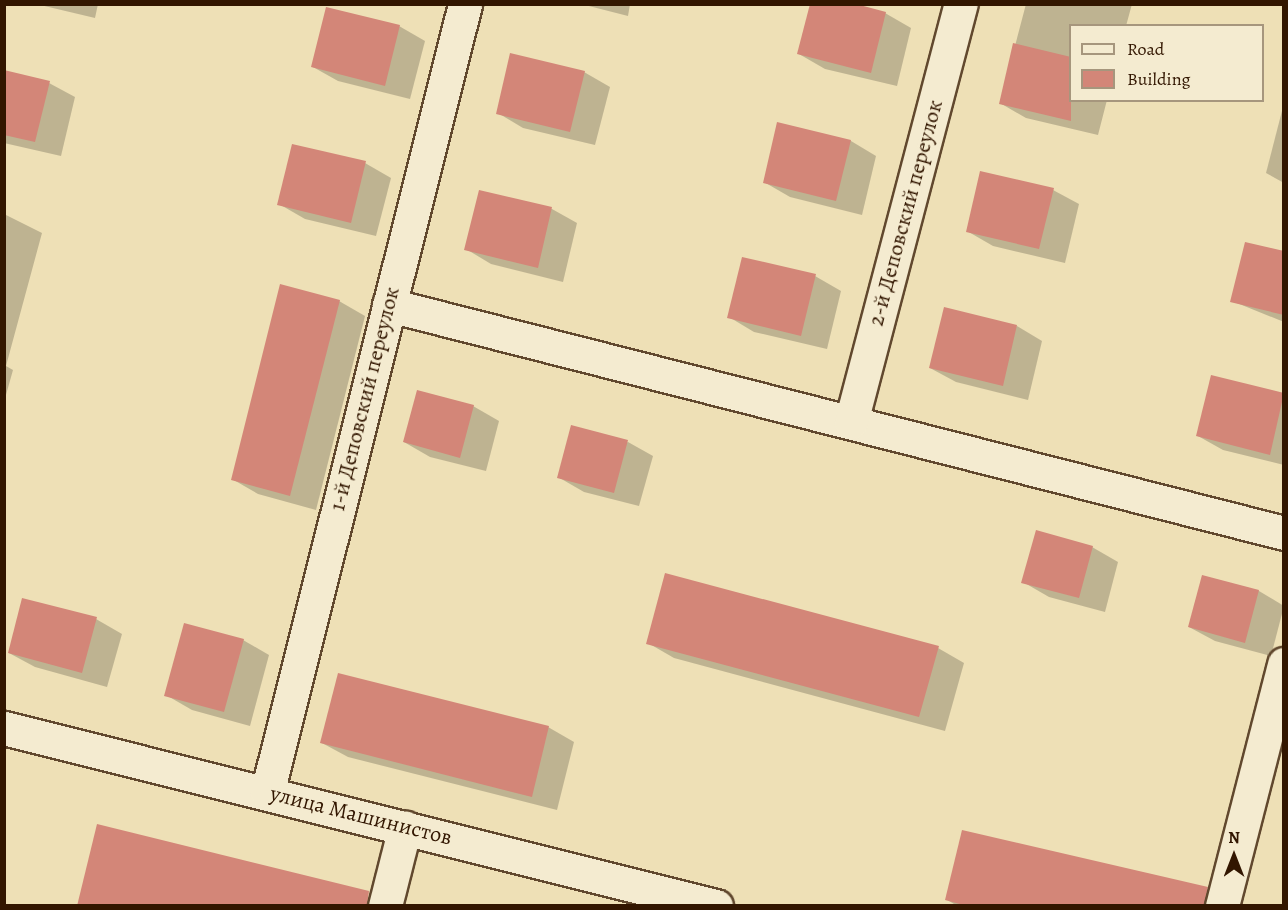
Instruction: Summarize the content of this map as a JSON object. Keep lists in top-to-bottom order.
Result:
{
  "streets": {
    "street": ["2-й Деповский переулок", "1-й Деповский переулок", "улица Машинистов"]
  },
  "crossings": [
    ["1-й Деповский переулок", "улица Машинистов"]
  ],
  "legend": ["Road", "Building"],
  "north": "top"
}
